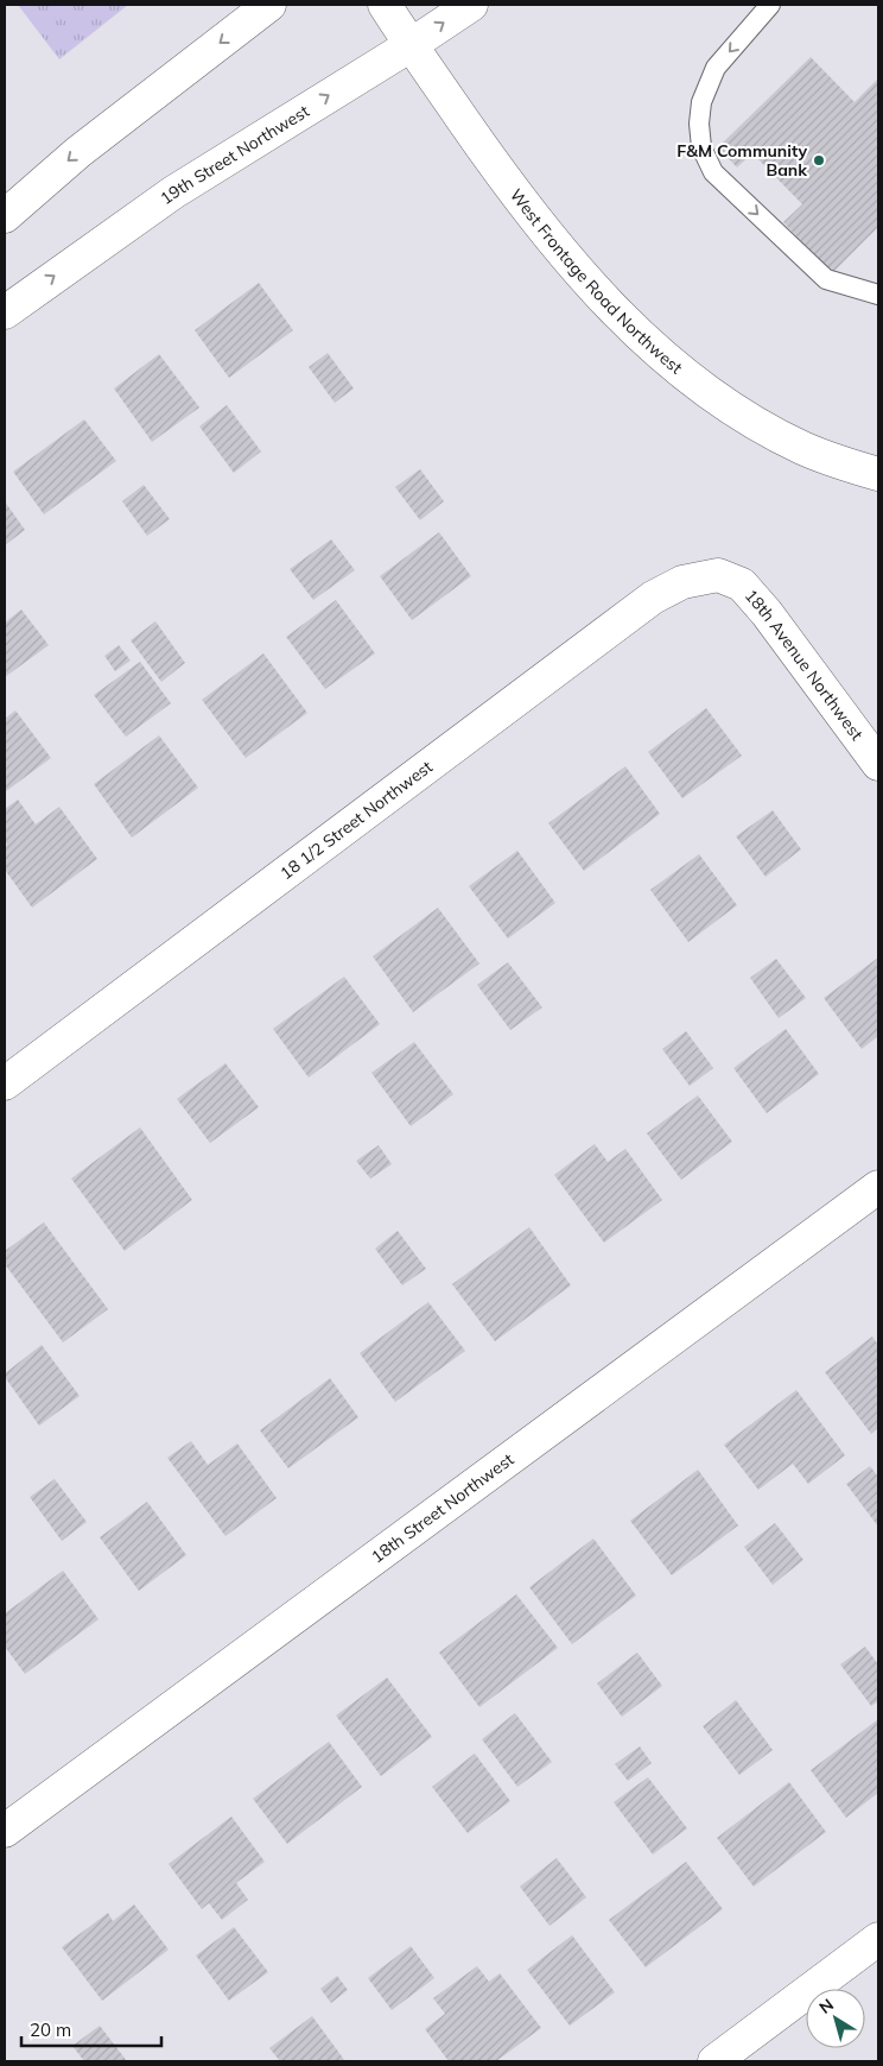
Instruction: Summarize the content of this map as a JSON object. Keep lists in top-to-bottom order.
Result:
{
  "streets": {
    "street": [
      "19th Street Northwest",
      "West Frontage Road Northwest",
      "18th Avenue Northwest",
      "18 1/2 Street Northwest",
      "18th Street Northwest"
    ]
  },
  "crossings": [
    ["19th Street Northwest", "West Frontage Road Northwest"],
    ["18th Avenue Northwest", "18 1/2 Street Northwest"]
  ],
  "places": ["F&M Community Bank"],
  "scale_bar": "20 m",
  "north": "top left"
}
